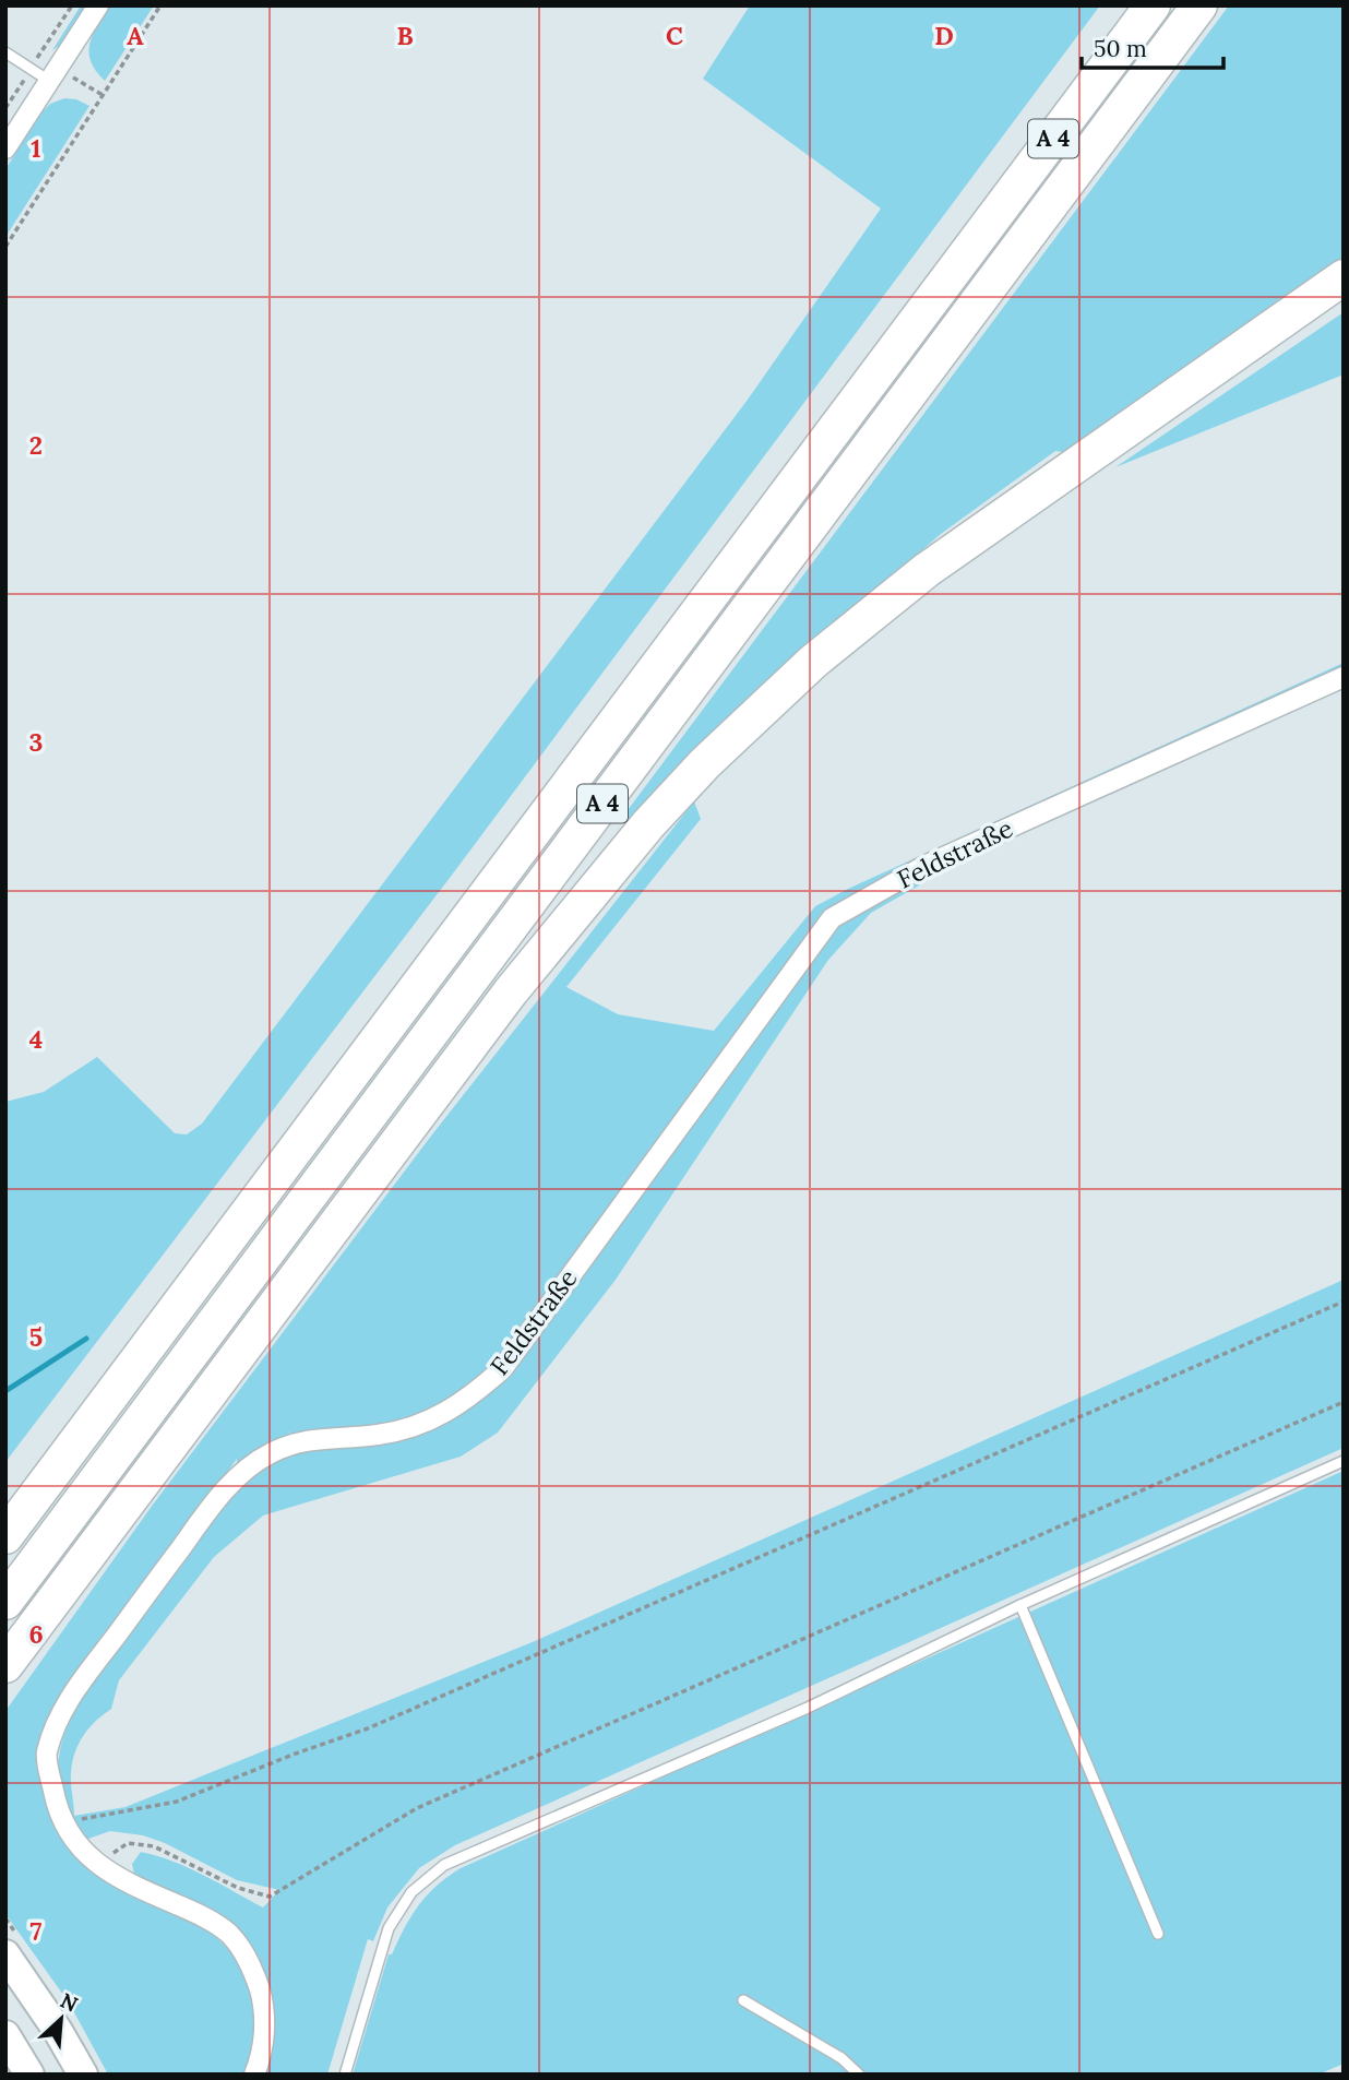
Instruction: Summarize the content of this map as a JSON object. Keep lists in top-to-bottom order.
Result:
{
  "streets": {
    "highway": ["A 4"],
    "street": ["Feldstraße"]
  },
  "scale_bar": "50 m",
  "north": "top right",
  "grid": {
    "columns": [
      "A",
      "B",
      "C",
      "D"
    ],
    "rows": [
      "1",
      "2",
      "3",
      "4",
      "5",
      "6",
      "7"
    ]
  }
}
